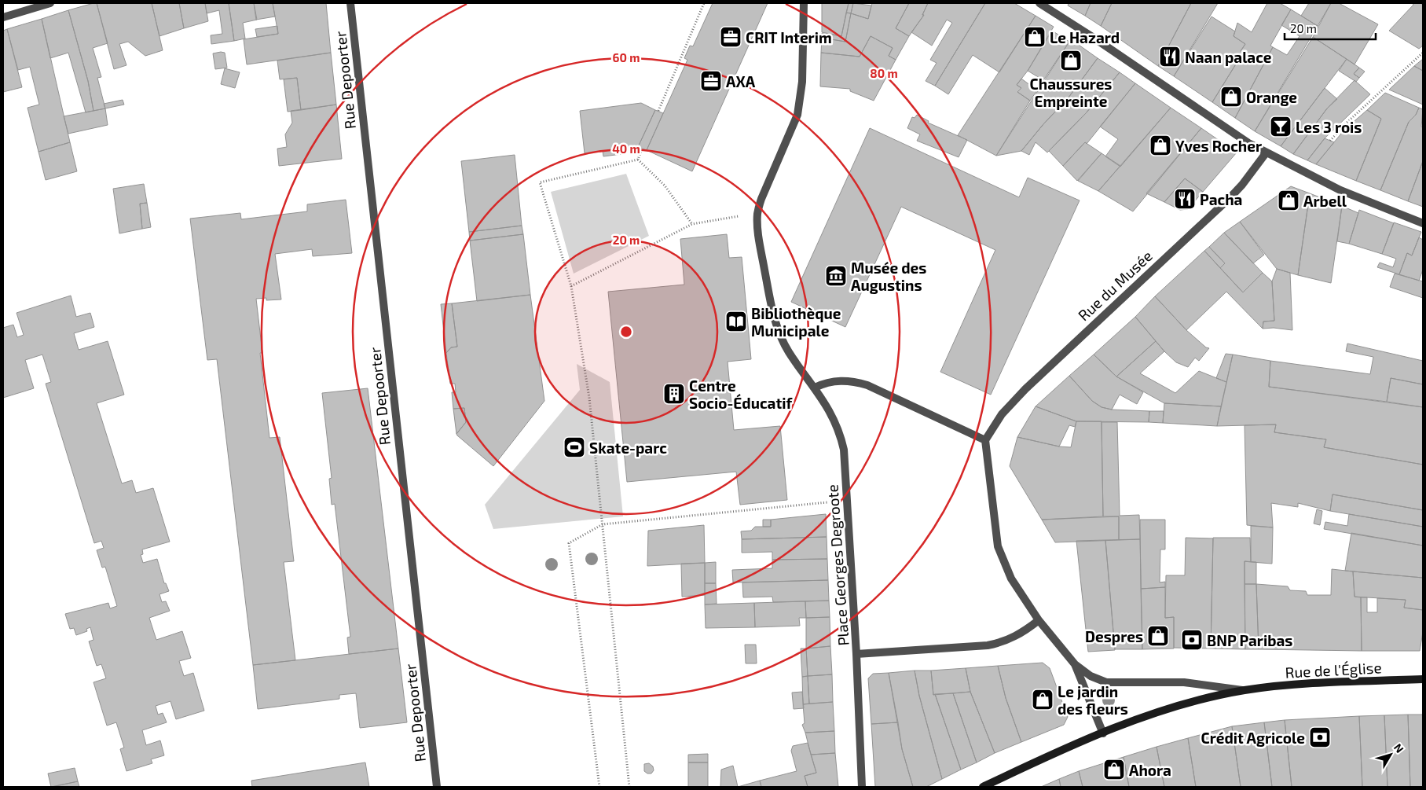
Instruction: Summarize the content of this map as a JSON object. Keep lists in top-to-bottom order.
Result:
{
  "streets": {
    "main road": ["Rue de l'Église"],
    "street": ["Rue Depoorter", "Rue du Musée", "Place Georges Degroote"]
  },
  "crossings": [
    ["Place Georges Degroote", "Rue de l'Église"]
  ],
  "places": {
    "office": ["CRIT Interim", "AXA"],
    "shop": [
      "Le Hazard",
      "Chaussures Empreinte",
      "Orange",
      "Yves Rocher",
      "Arbell",
      "Despres",
      "Le jardin des fleurs",
      "Ahora"
    ],
    "restaurant": ["Naan palace", "Pacha"],
    "bar": ["Les 3 rois"],
    "museum": ["Musée des Augustins"],
    "library": ["Bibliothèque Municipale"],
    "building": ["Centre Socio-Éducatif"],
    "sports": ["Skate-parc"],
    "bank": ["BNP Paribas", "Crédit Agricole"]
  },
  "scale_bar": "20 m",
  "north": "top right",
  "rings": [
    "60 m",
    "80 m",
    "40 m",
    "20 m"
  ]
}
